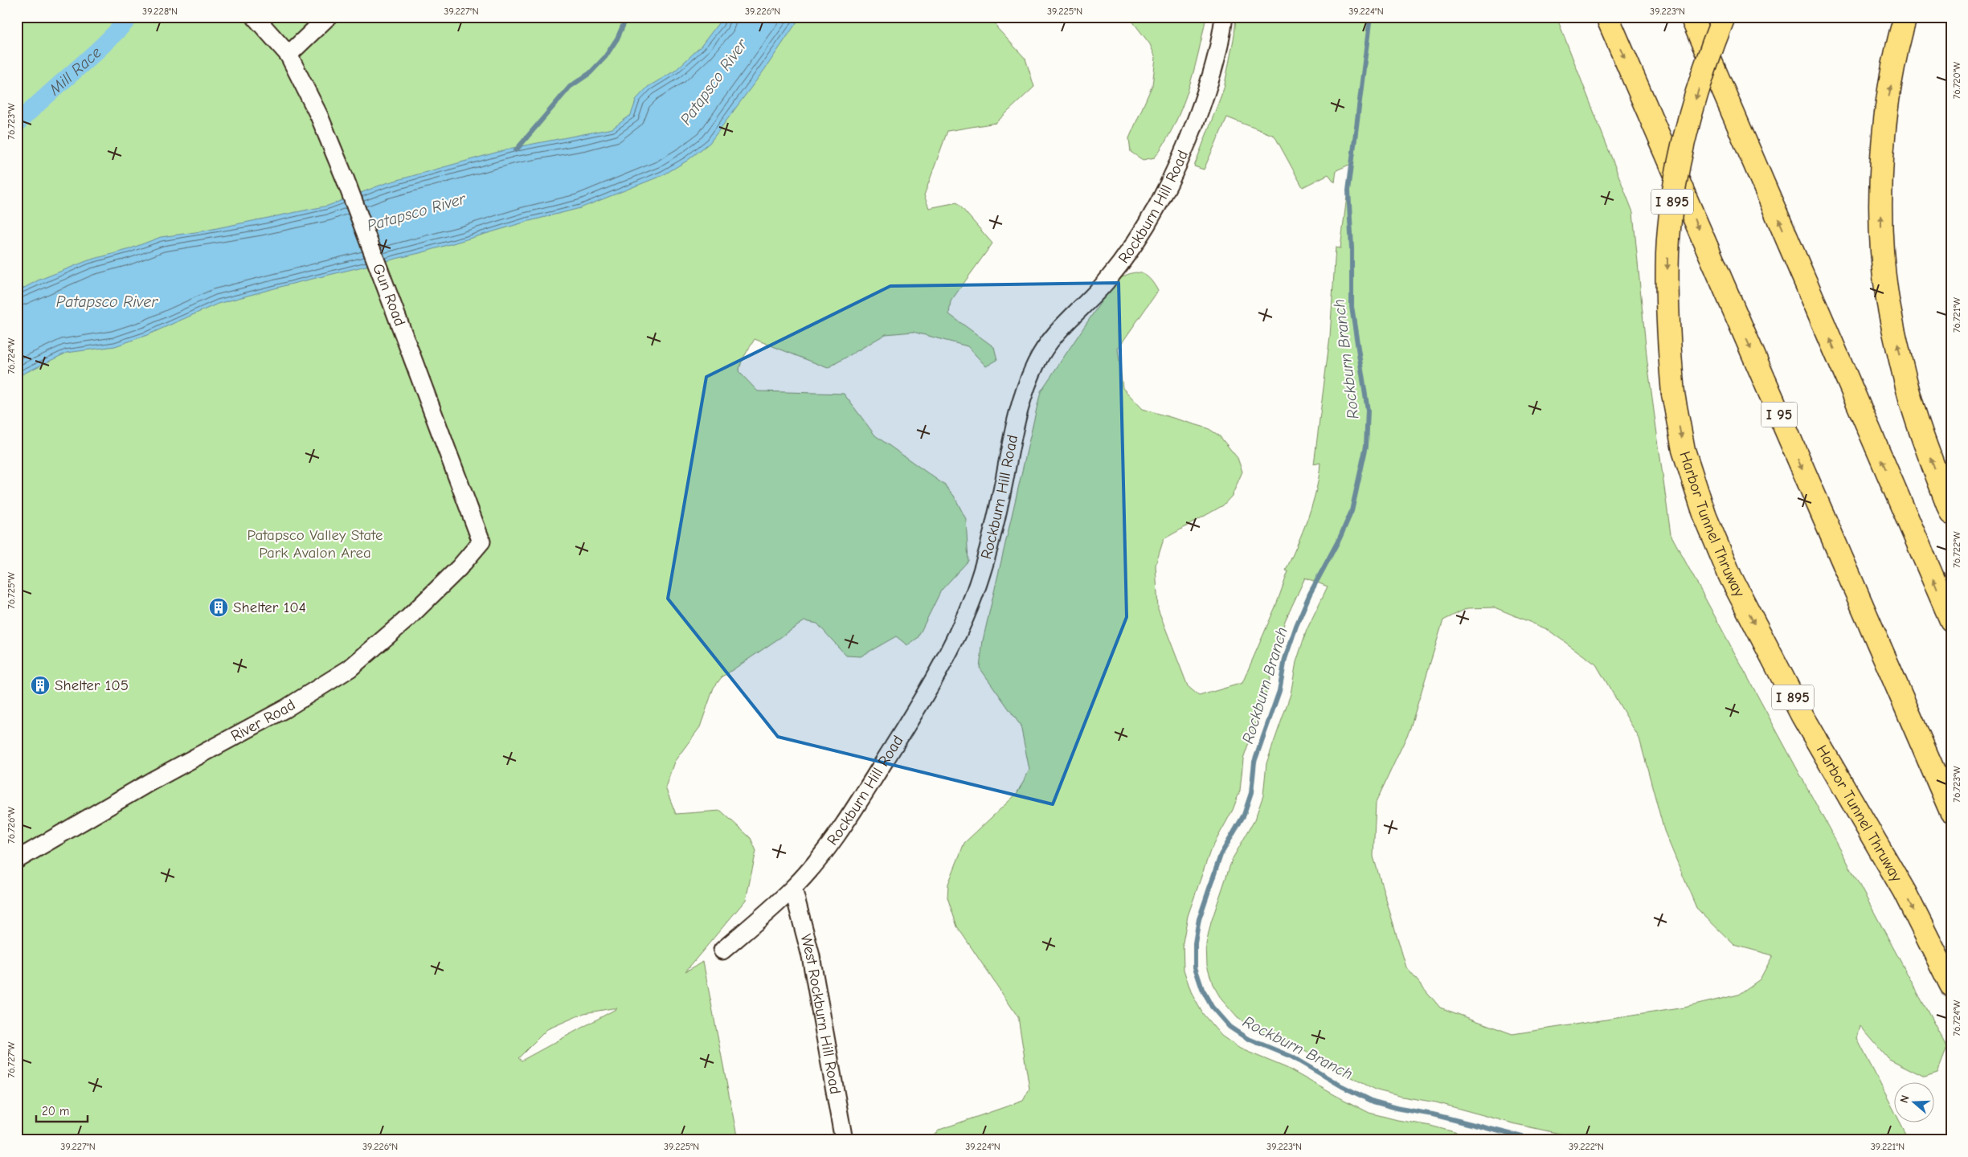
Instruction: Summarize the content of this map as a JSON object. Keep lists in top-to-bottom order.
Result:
{
  "streets": {
    "highway": ["I 895", "I 95", "Harbor Tunnel Thruway"],
    "street": [
      "Rockburn Hill Road",
      "Gun Road",
      "River Road",
      "West Rockburn Hill Road"
    ]
  },
  "crossings": [
    ["Rockburn Hill Road", "West Rockburn Hill Road"],
    ["Gun Road", "River Road"]
  ],
  "water": ["Mill Race", "Patapsco River", "Rockburn Branch"],
  "parks": ["Patapsco Valley State Park Avalon Area"],
  "places": {
    "building": ["Shelter 104", "Shelter 105"]
  },
  "scale_bar": "20 m",
  "north": "left",
  "coordinates": [
    "39.228°N",
    "39.227°N",
    "39.226°N",
    "39.225°N",
    "39.224°N",
    "39.223°N",
    "76.720°W",
    "76.723°W",
    "76.721°W",
    "76.724°W",
    "76.722°W",
    "76.725°W",
    "76.726°W",
    "76.727°W",
    "39.222°N",
    "39.221°N"
  ]
}
